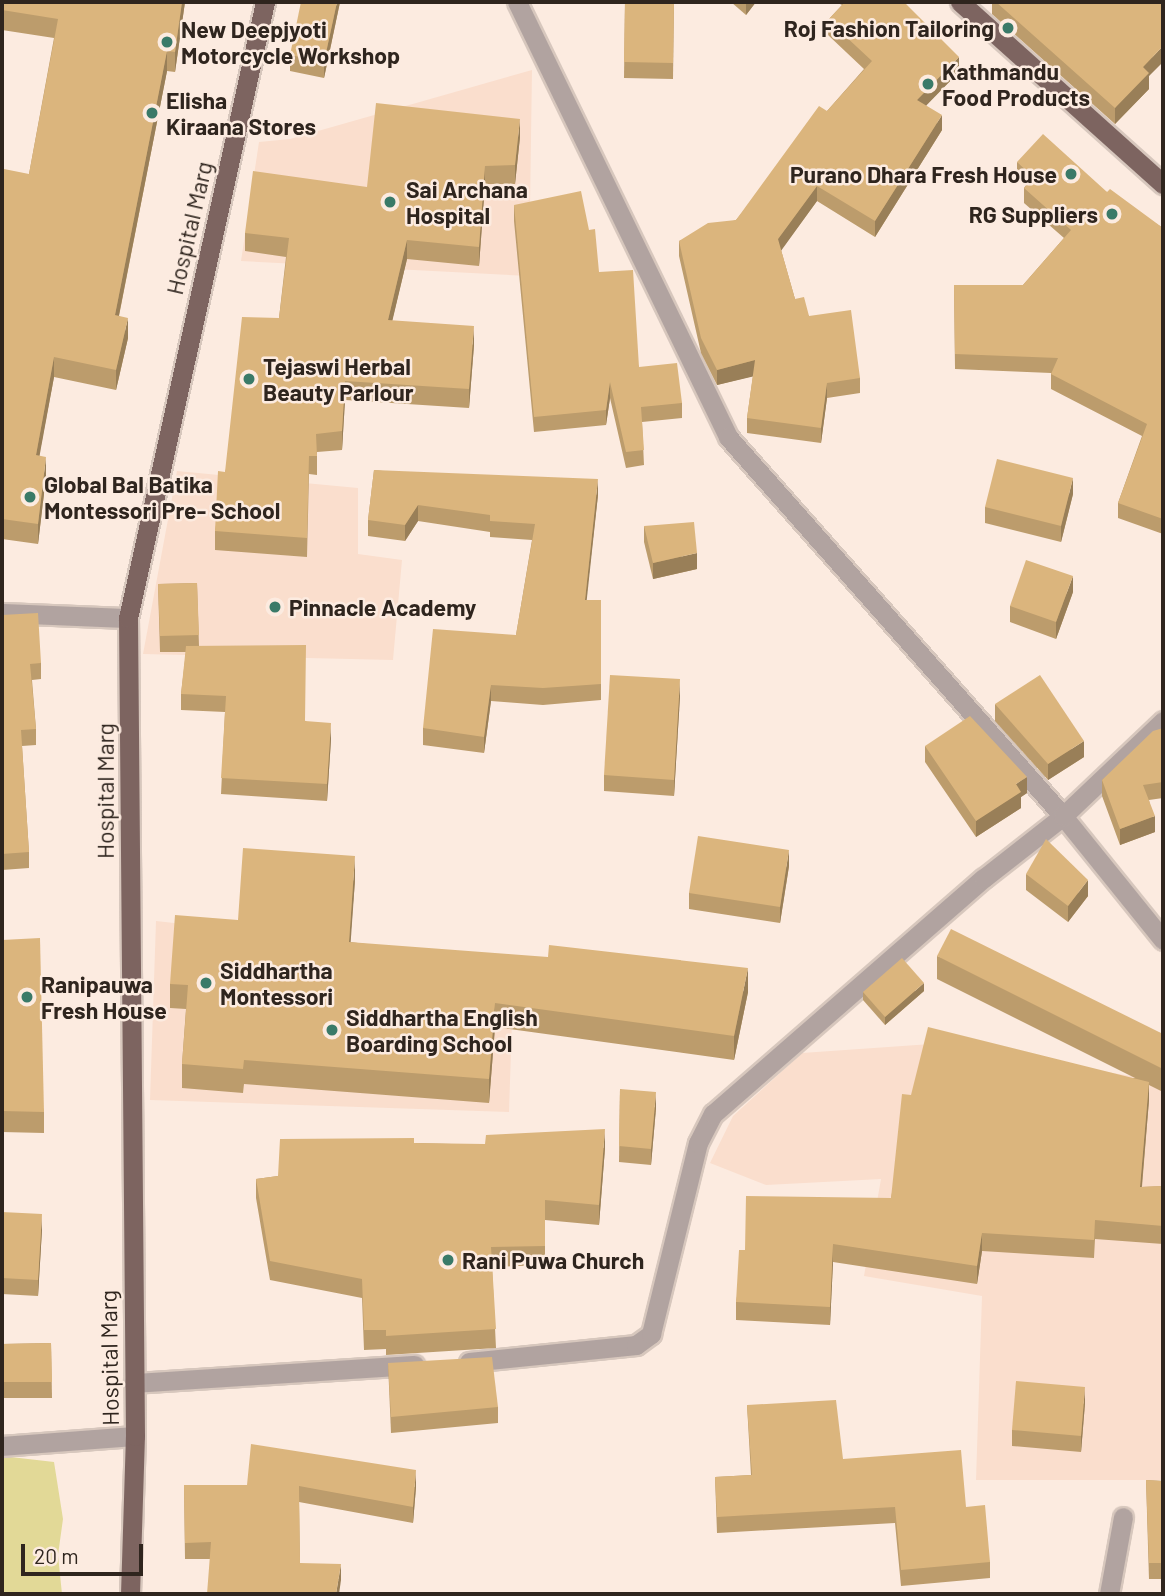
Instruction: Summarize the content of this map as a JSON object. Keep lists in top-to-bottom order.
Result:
{
  "streets": {
    "main road": ["Hospital Marg"]
  },
  "places": [
    "Roj Fashion Tailoring",
    "New Deepjyoti Motorcycle Workshop",
    "Kathmandu Food Products",
    "Elisha Kiraana Stores",
    "Purano Dhara Fresh House",
    "Sai Archana Hospital",
    "RG Suppliers",
    "Tejaswi Herbal Beauty Parlour",
    "Global Bal Batika Montessori Pre- School",
    "Pinnacle Academy",
    "Siddhartha Montessori",
    "Ranipauwa Fresh House",
    "Siddhartha English Boarding School",
    "Rani Puwa Church"
  ],
  "scale_bar": "20 m"
}
